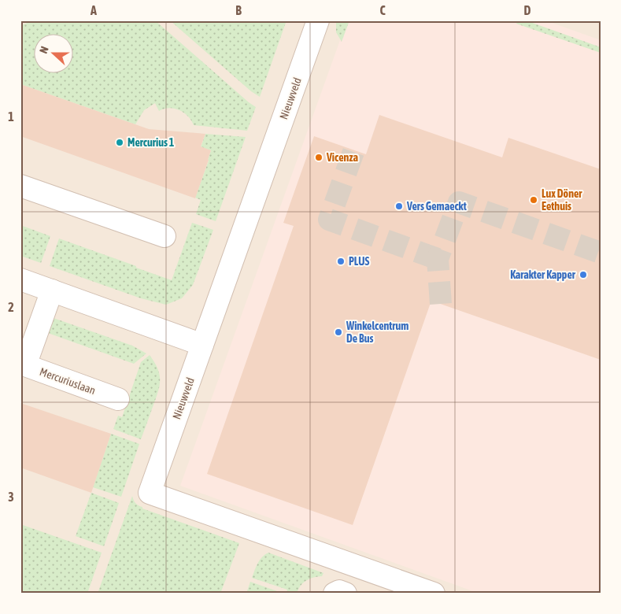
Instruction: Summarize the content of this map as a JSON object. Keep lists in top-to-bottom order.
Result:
{
  "streets": {
    "street": ["Nieuwveld", "Mercuriuslaan"]
  },
  "places": [
    "Mercurius 1",
    "Vicenza",
    "Lux Döner Eethuis",
    "Vers Gemaeckt",
    "PLUS",
    "Karakter Kapper",
    "Winkelcentrum De Bus"
  ],
  "north": "left",
  "grid": {
    "columns": [
      "A",
      "B",
      "C",
      "D"
    ],
    "rows": ["1", "2", "3"]
  }
}
